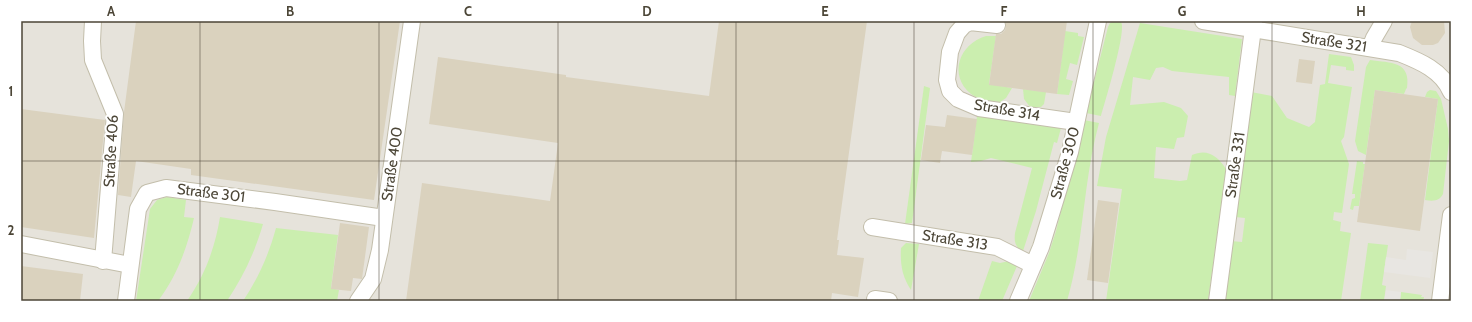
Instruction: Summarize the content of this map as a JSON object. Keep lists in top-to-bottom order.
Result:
{
  "streets": {
    "street": [
      "Straße 321",
      "Straße 314",
      "Straße 406",
      "Straße 300",
      "Straße 400",
      "Straße 331",
      "Straße 301",
      "Straße 313"
    ]
  },
  "crossings": [
    ["Straße 321", "Straße 331"],
    ["Straße 314", "Straße 300"],
    ["Straße 300", "Straße 313"],
    ["Straße 400", "Straße 301"]
  ],
  "grid": {
    "columns": [
      "A",
      "B",
      "C",
      "D",
      "E",
      "F",
      "G",
      "H"
    ],
    "rows": ["1", "2"]
  }
}
